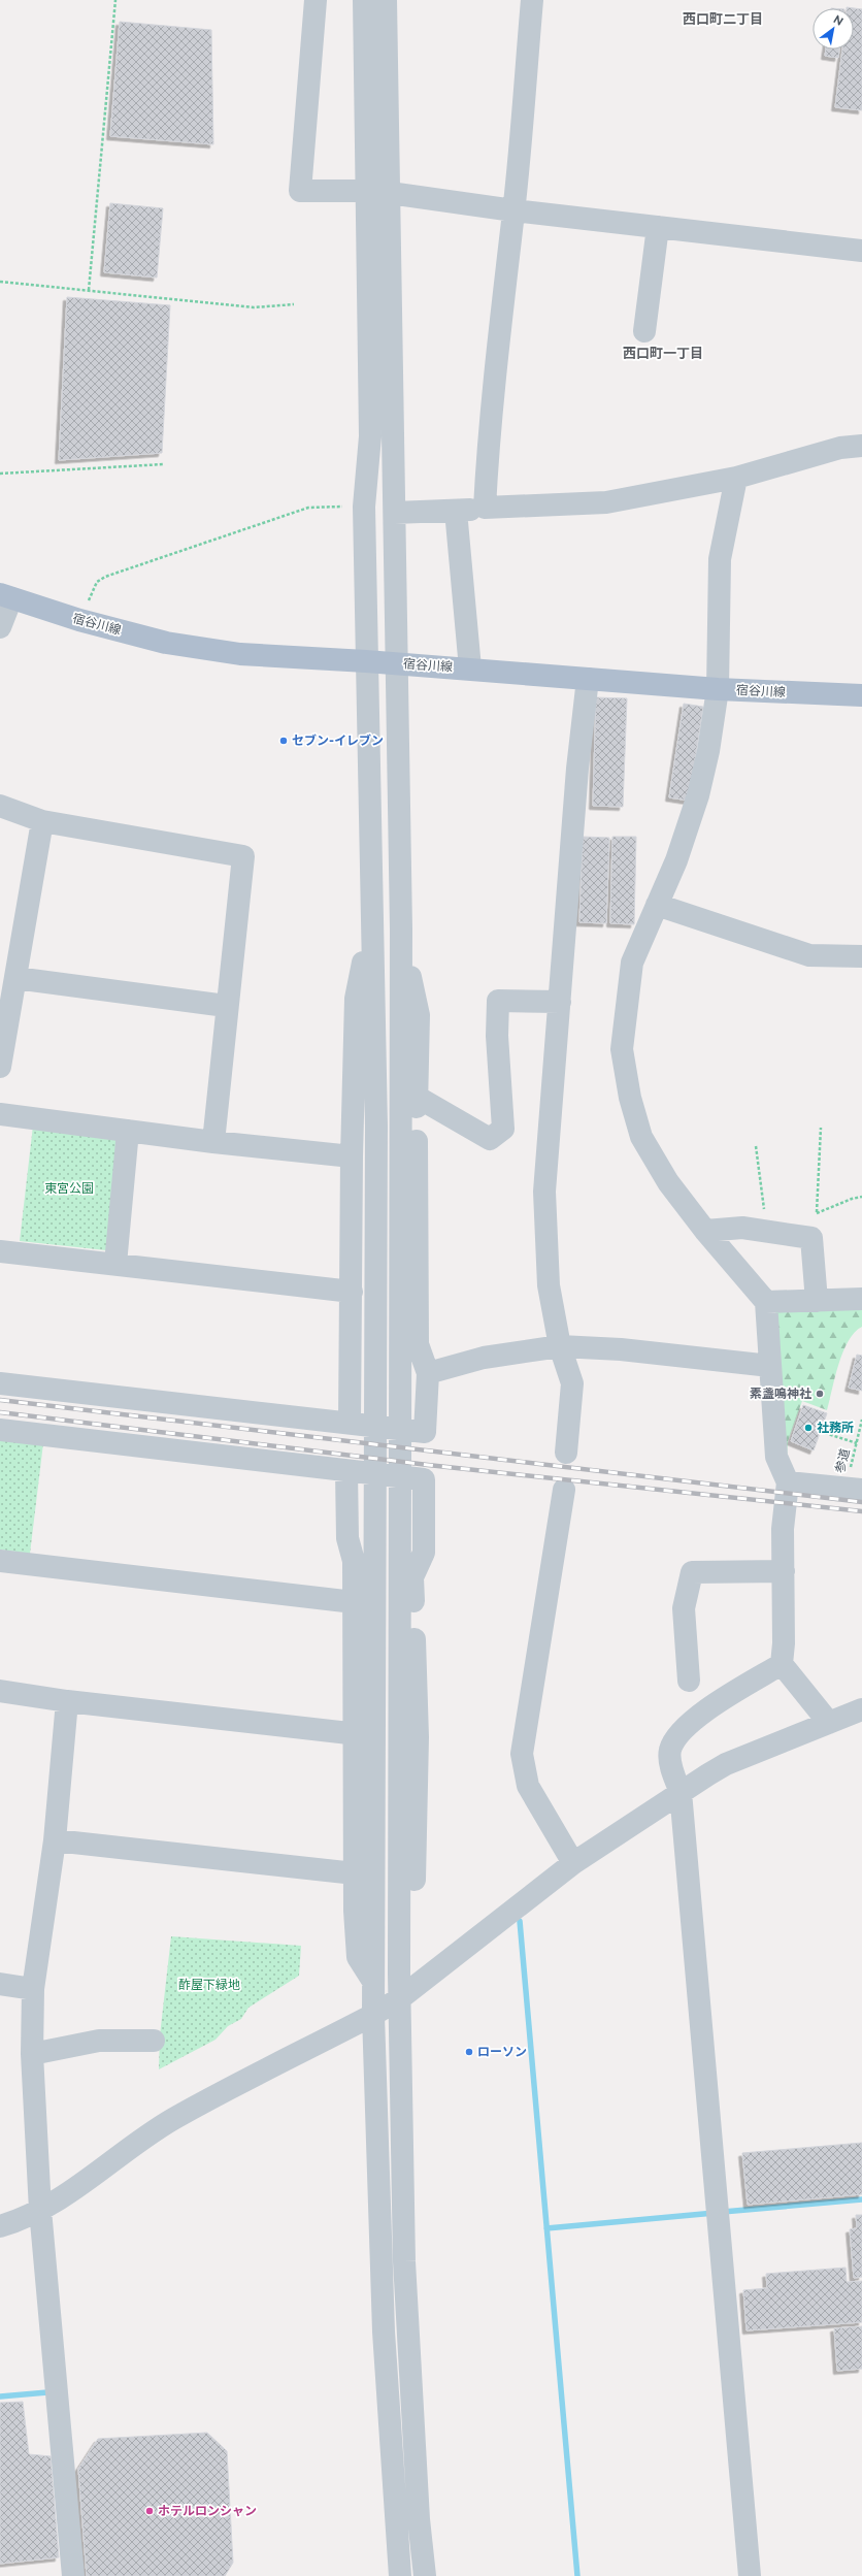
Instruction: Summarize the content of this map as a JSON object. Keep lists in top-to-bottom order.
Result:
{
  "streets": {
    "main road": ["宿谷川線"],
    "path": ["参道"]
  },
  "districts": ["西口町二丁目", "西口町一丁目"],
  "parks": ["東宮公園", "酢屋下緑地"],
  "places": [
    "セブン-イレブン",
    "素盞鳴神社",
    "社務所",
    "ローソン",
    "ホテルロンシャン"
  ],
  "north": "top right"
}
